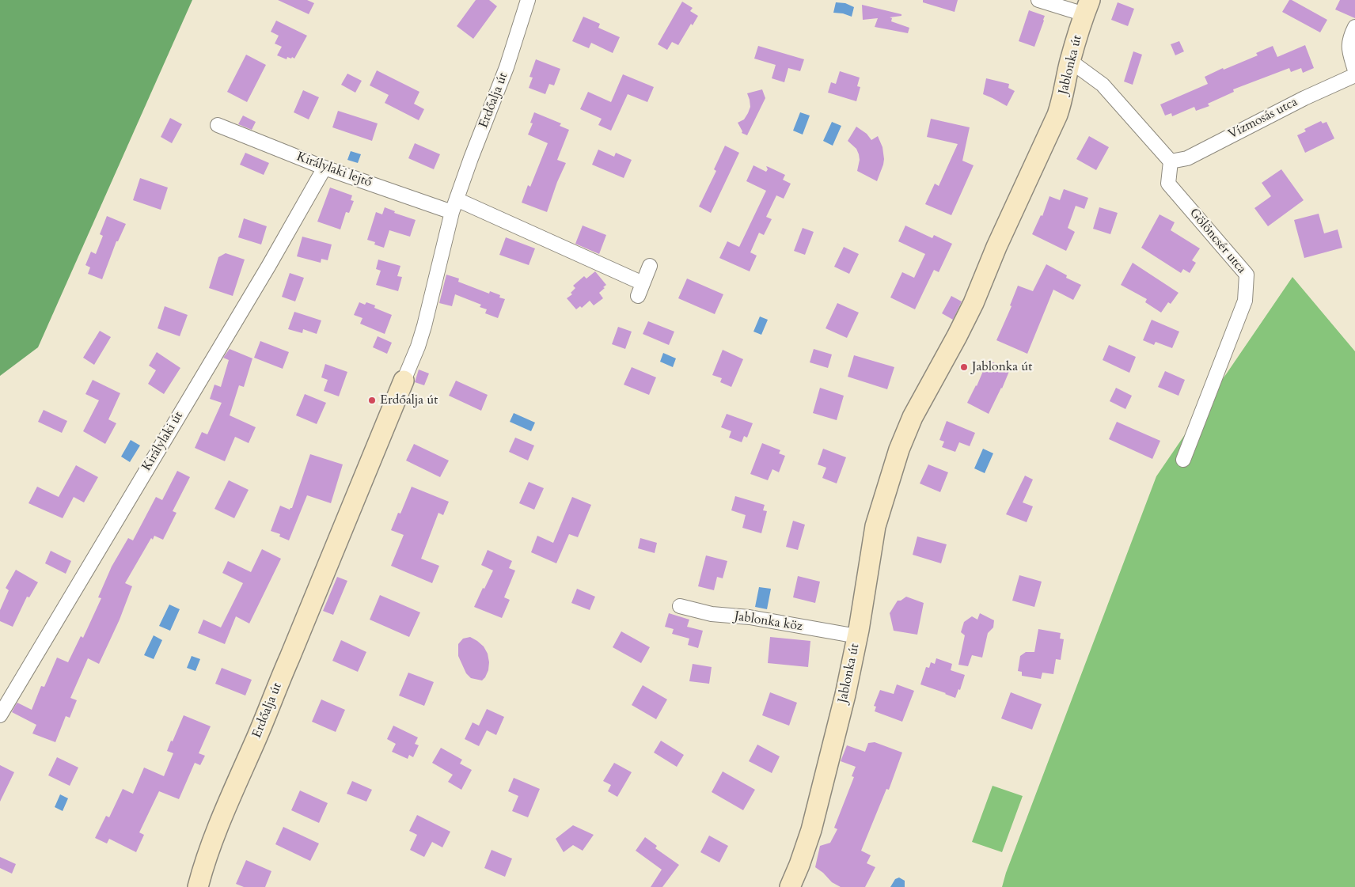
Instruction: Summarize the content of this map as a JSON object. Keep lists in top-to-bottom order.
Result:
{
  "streets": {
    "street": [
      "Jablonka út",
      "Erdőalja út",
      "Vízmosás utca",
      "Királylaki lejtő",
      "Gölöncsér utca",
      "Királylaki út",
      "Jablonka köz"
    ]
  },
  "crossings": [
    ["Jablonka út", "Jablonka köz"],
    ["Erdőalja út", "Királylaki lejtő"],
    ["Vízmosás utca", "Gölöncsér utca"],
    ["Királylaki lejtő", "Királylaki út"]
  ],
  "places": ["Jablonka út", "Erdőalja út"]
}
